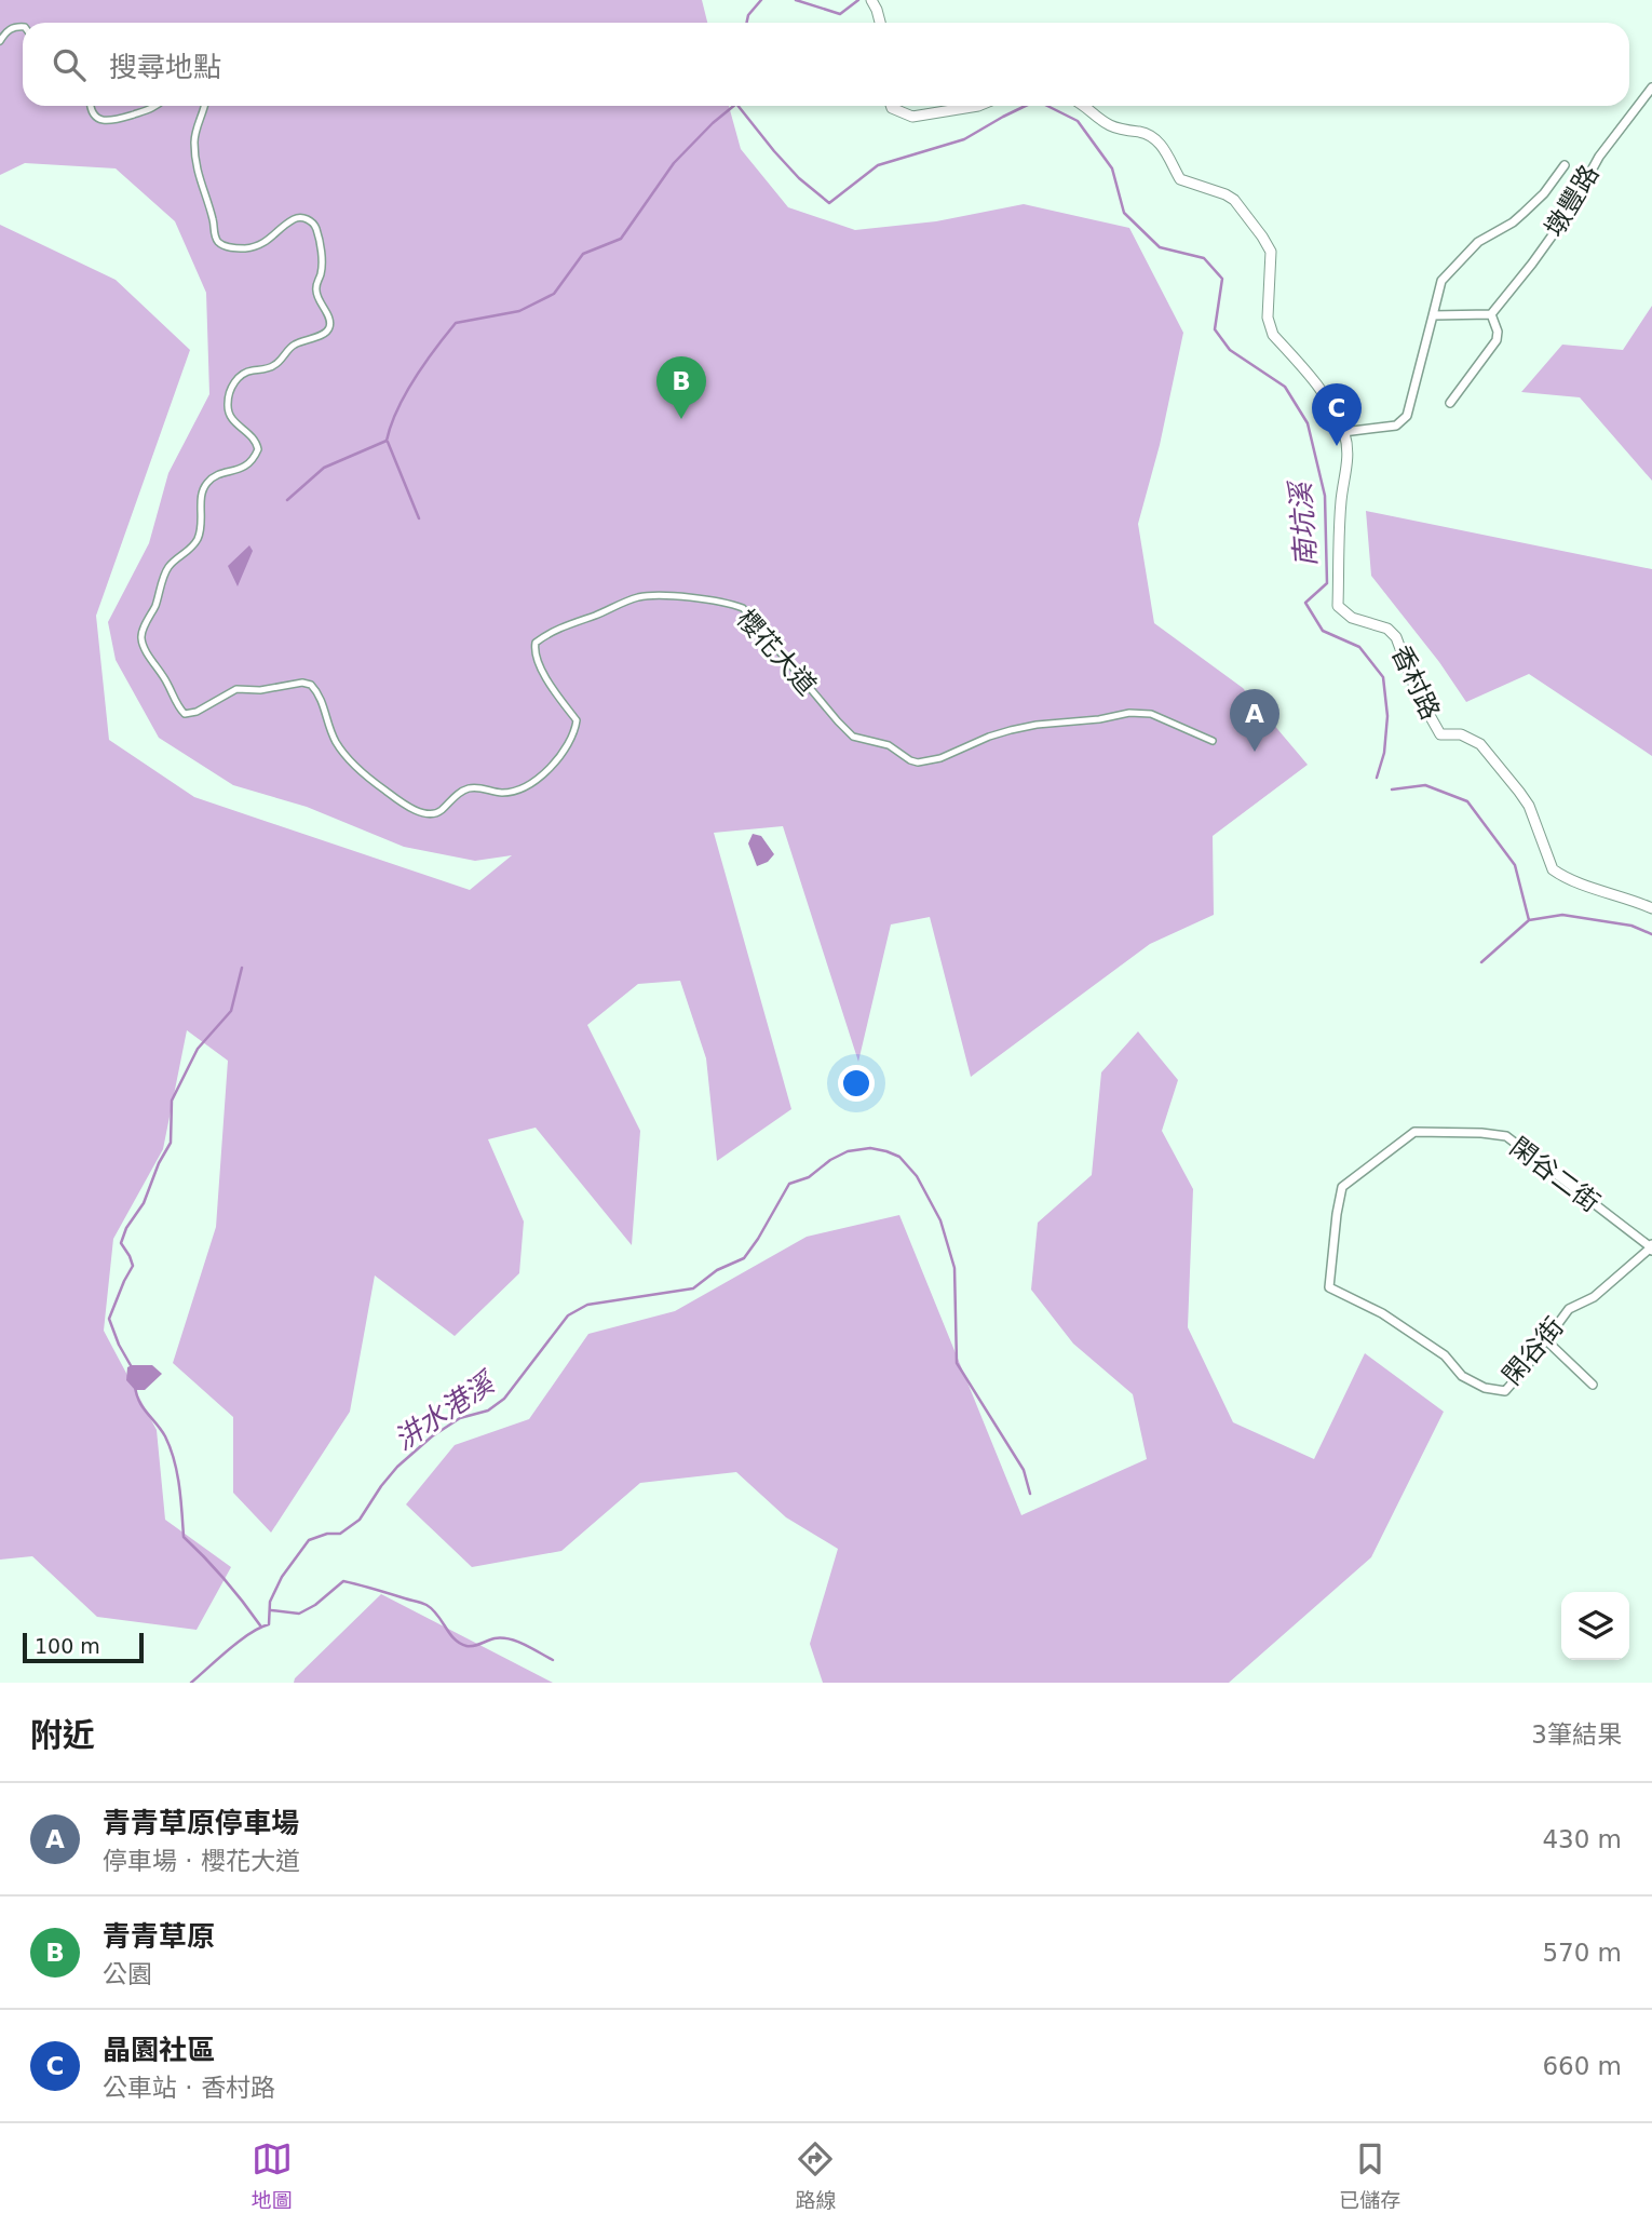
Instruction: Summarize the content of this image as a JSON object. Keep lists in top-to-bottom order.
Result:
{
  "streets": {
    "street": [
      "墩豐路",
      "櫻花大道",
      "香村路",
      "閑谷二街",
      "閑谷街"
    ]
  },
  "crossings": [
    ["墩豐路", "香村路"],
    ["閑谷二街", "閑谷街"]
  ],
  "water": ["南坑溪", "汫水港溪"],
  "scale_bar": "100 m",
  "page": {
    "search": "搜尋地點",
    "pins": ["B", "C", "A"],
    "scale": "100 m",
    "heading": ["附近", "3筆結果"],
    "list": [
      {
        "mark": "A",
        "name": "青青草原停車場",
        "note": "停車場 · 櫻花大道",
        "value": "430 m"
      },
      {
        "mark": "B",
        "name": "青青草原",
        "note": "公園",
        "value": "570 m"
      },
      {
        "mark": "C",
        "name": "晶園社區",
        "note": "公車站 · 香村路",
        "value": "660 m"
      }
    ],
    "nav": ["地圖", "路線", "已儲存"]
  }
}
